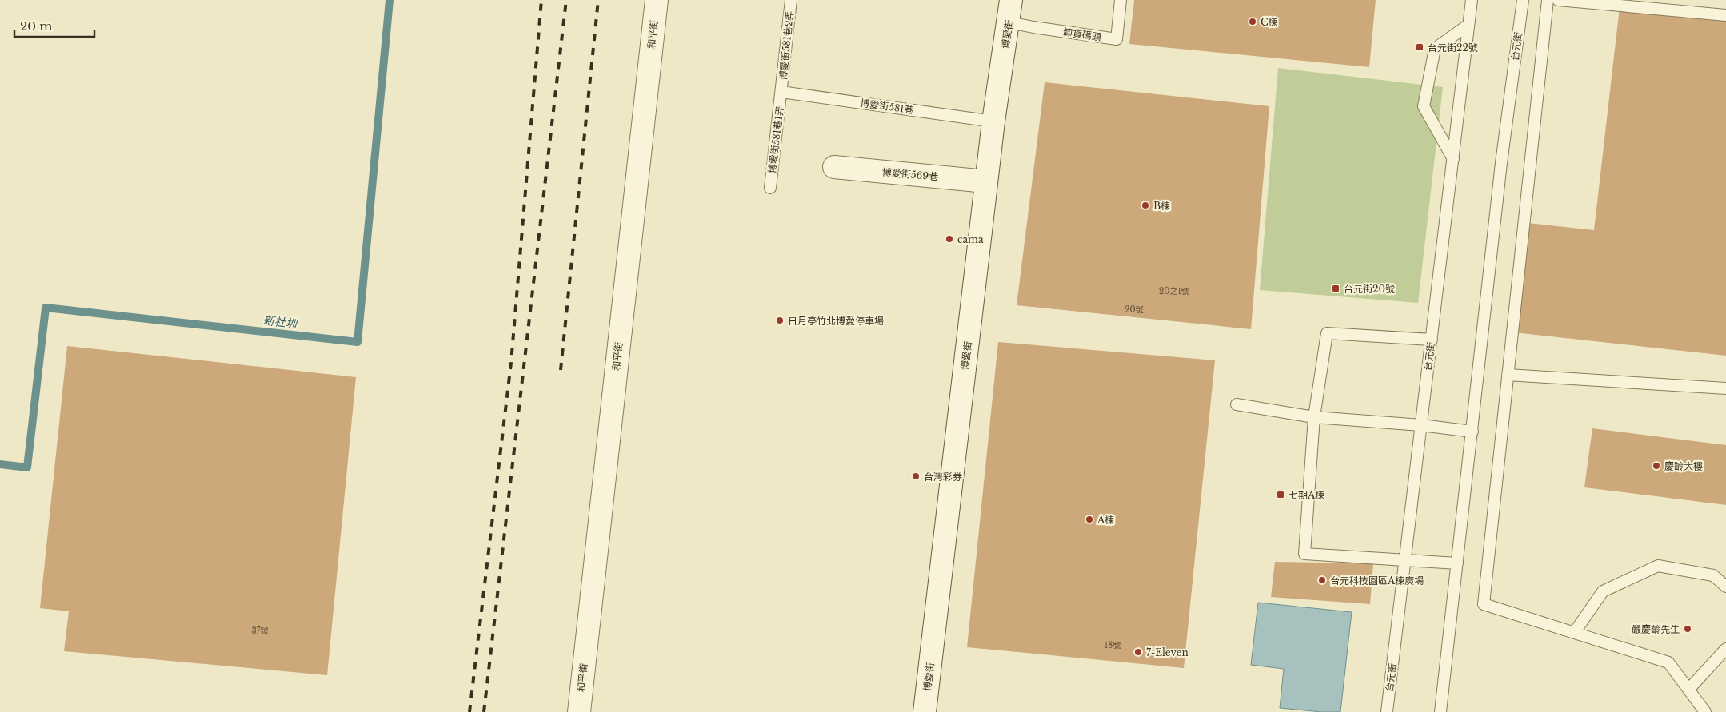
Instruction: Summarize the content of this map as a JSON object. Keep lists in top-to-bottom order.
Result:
{
  "streets": {
    "street": ["和平街", "博愛街", "博愛街569巷"],
    "lane": [
      "卸貨碼頭",
      "博愛街581巷2弄",
      "台元街",
      "博愛街581巷",
      "博愛街581巷1弄"
    ]
  },
  "crossings": [
    ["博愛街", "卸貨碼頭"],
    ["博愛街", "博愛街581巷"],
    ["博愛街", "博愛街569巷"],
    ["博愛街581巷2弄", "博愛街581巷"],
    ["博愛街581巷2弄", "博愛街581巷1弄"],
    ["博愛街581巷", "博愛街581巷1弄"]
  ],
  "water": ["新社圳"],
  "places": {
    "other": [
      "C棟",
      "B棟",
      "cama",
      "日月亭竹北博愛停車場",
      "慶齡大樓",
      "台灣彩券",
      "A棟",
      "台元科技園區A棟廣場",
      "嚴慶齡先生",
      "7-Eleven"
    ],
    "transit": ["台元街22號", "台元街20號", "七期A棟"]
  },
  "house_numbers": [
    "20之1號",
    "20號",
    "37號",
    "18號"
  ],
  "scale_bar": "20 m"
}
